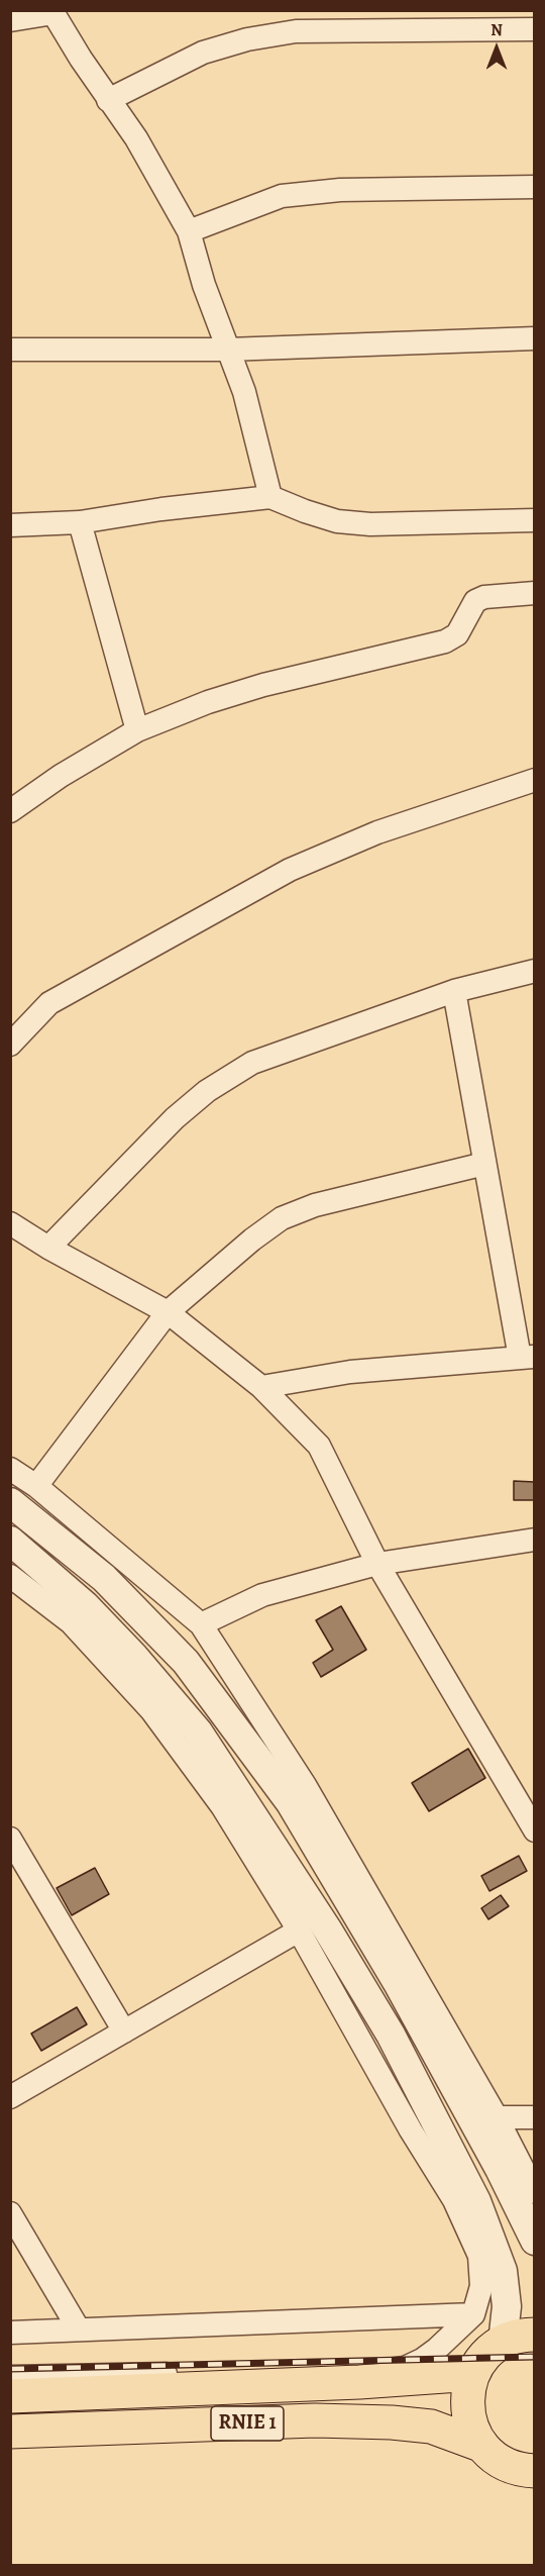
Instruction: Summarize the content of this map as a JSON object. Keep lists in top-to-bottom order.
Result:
{
  "streets": {
    "highway": ["RNIE 1"]
  },
  "north": "top"
}
